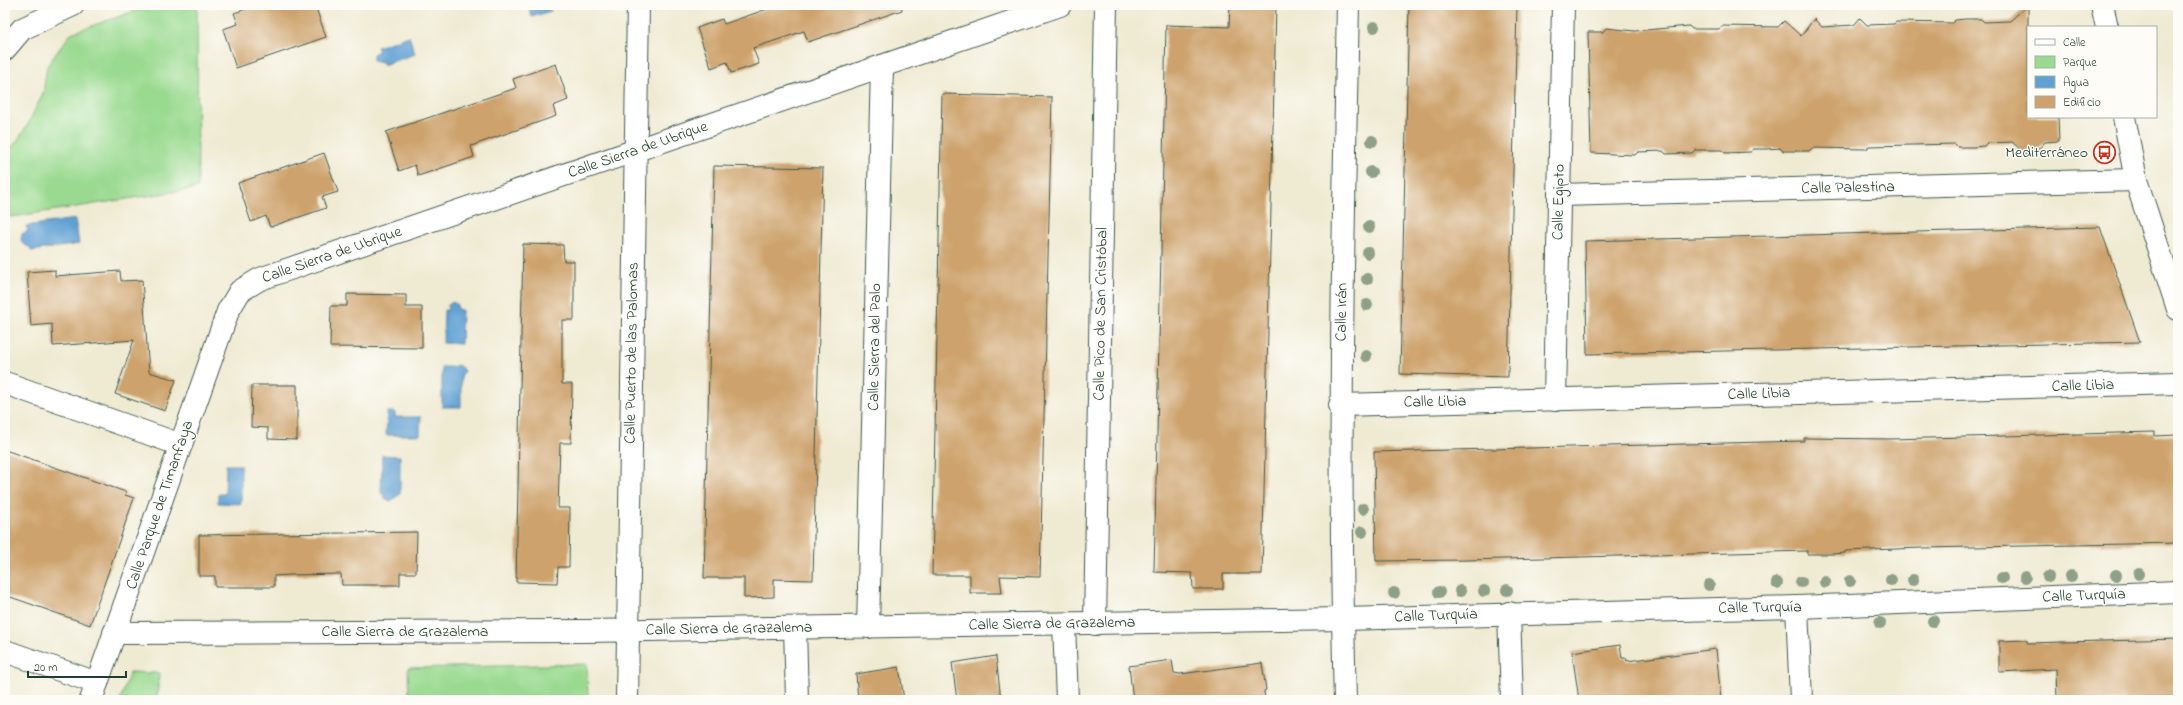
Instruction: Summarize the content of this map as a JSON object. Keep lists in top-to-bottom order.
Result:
{
  "streets": {
    "street": [
      "Calle Sierra de Ubrique",
      "Calle Palestina",
      "Calle Egipto",
      "Calle Irán",
      "Calle Pico de San Cristóbal",
      "Calle Sierra del Palo",
      "Calle Puerto de las Palomas",
      "Calle Libia",
      "Calle Parque de Timanfaya",
      "Calle Turquía",
      "Calle Sierra de Grazalema"
    ]
  },
  "crossings": [
    ["Calle Sierra de Ubrique", "Calle Sierra del Palo"],
    ["Calle Sierra de Ubrique", "Calle Puerto de las Palomas"],
    ["Calle Sierra de Ubrique", "Calle Parque de Timanfaya"],
    ["Calle Palestina", "Calle Egipto"],
    ["Calle Egipto", "Calle Libia"],
    ["Calle Irán", "Calle Libia"],
    ["Calle Irán", "Calle Turquía"],
    ["Calle Irán", "Calle Sierra de Grazalema"],
    ["Calle Pico de San Cristóbal", "Calle Sierra de Grazalema"],
    ["Calle Sierra del Palo", "Calle Sierra de Grazalema"],
    ["Calle Puerto de las Palomas", "Calle Sierra de Grazalema"],
    ["Calle Parque de Timanfaya", "Calle Sierra de Grazalema"],
    ["Calle Turquía", "Calle Sierra de Grazalema"]
  ],
  "places": {
    "bus stop": ["Mediterráneo"]
  },
  "legend": [
    "Calle",
    "Parque",
    "Agua",
    "Edificio"
  ],
  "scale_bar": "20 m"
}
